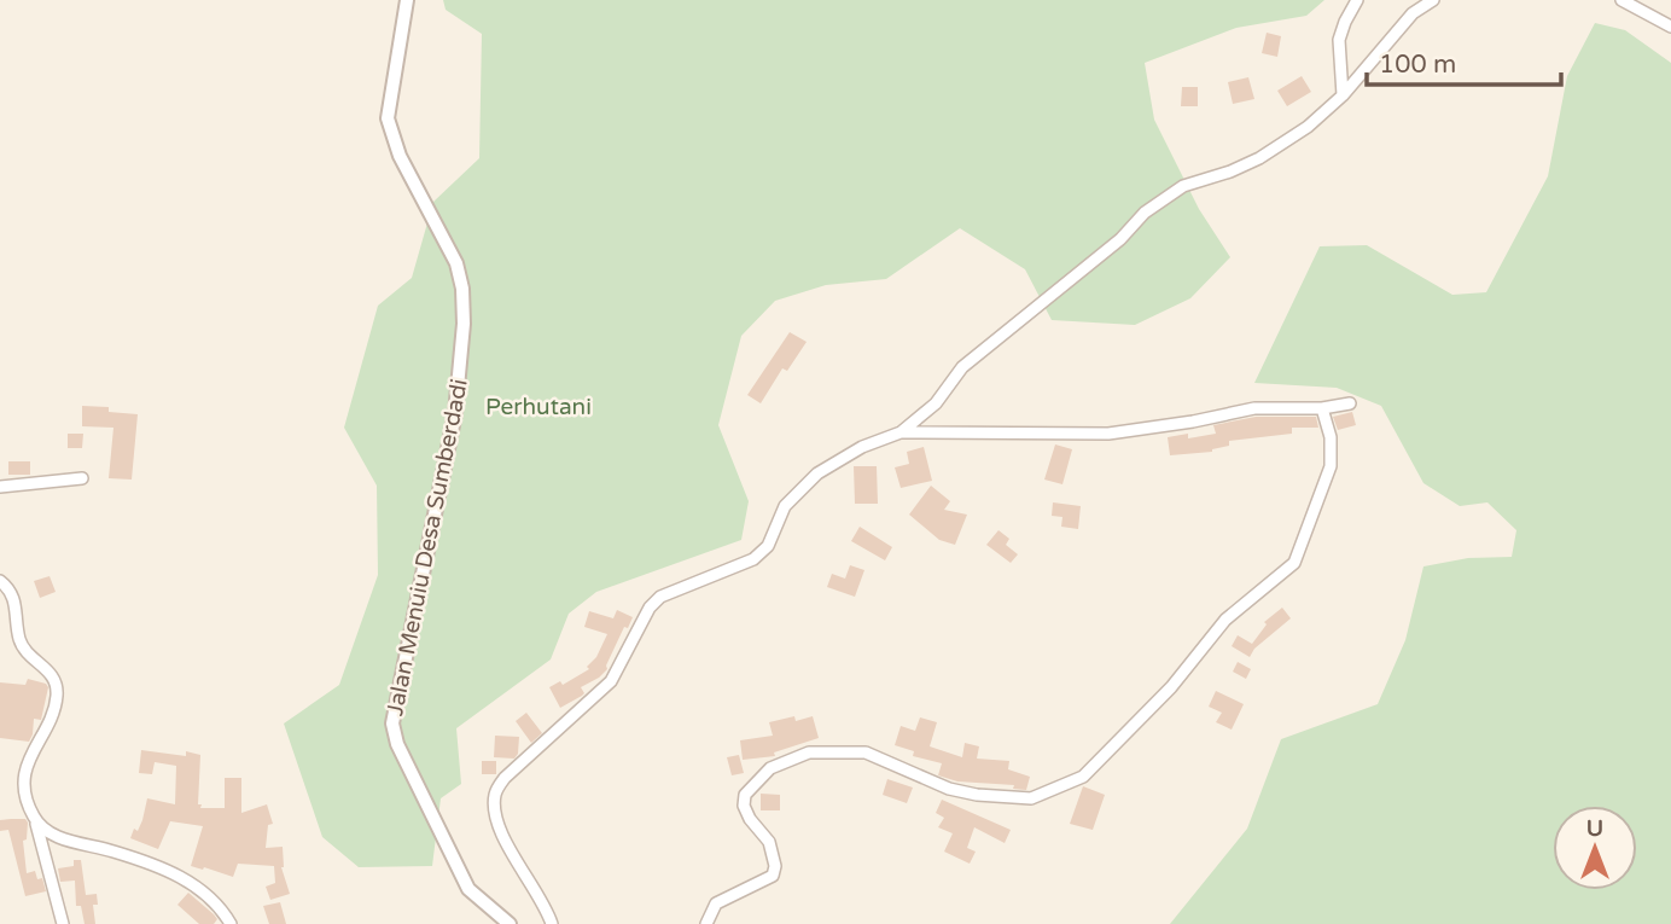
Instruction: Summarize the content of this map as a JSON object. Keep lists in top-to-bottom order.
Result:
{
  "streets": {
    "street": ["Jalan Menuiu Desa Sumberdadi"]
  },
  "parks": ["Perhutani"],
  "scale_bar": "100 m",
  "north": "top"
}
